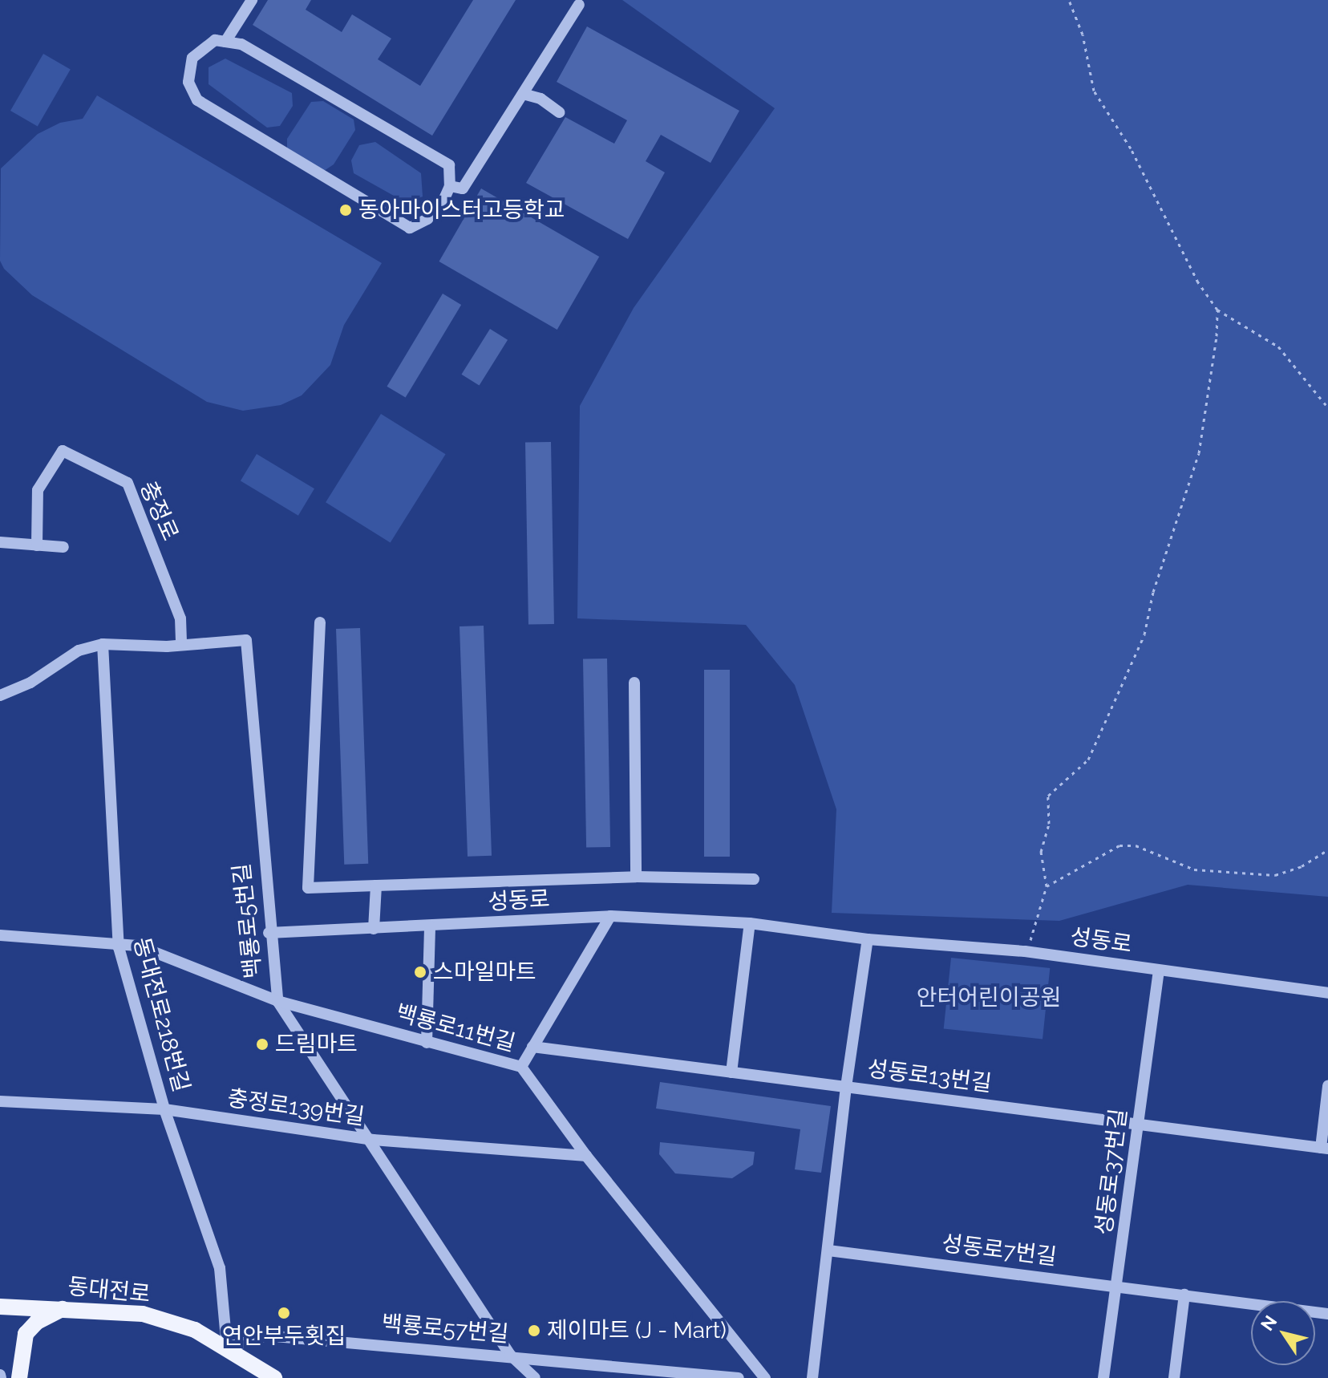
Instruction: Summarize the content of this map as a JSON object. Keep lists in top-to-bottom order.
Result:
{
  "streets": {
    "main road": ["동대전로"],
    "street": [
      "충정로",
      "성동로",
      "백룡로5번길",
      "동대전로218번길",
      "백룡로11번길",
      "성동로13번길",
      "충정로139번길",
      "성동로37번길",
      "성동로7번길",
      "백룡로57번길"
    ]
  },
  "crossings": [
    ["충정로", "백룡로5번길"],
    ["성동로", "백룡로5번길"],
    ["성동로", "성동로37번길"],
    ["백룡로5번길", "동대전로218번길"],
    ["백룡로5번길", "백룡로11번길"],
    ["백룡로5번길", "충정로139번길"],
    ["백룡로5번길", "백룡로57번길"],
    ["동대전로218번길", "백룡로11번길"],
    ["동대전로218번길", "충정로139번길"],
    ["동대전로218번길", "동대전로"],
    ["동대전로218번길", "백룡로57번길"],
    ["백룡로11번길", "충정로139번길"],
    ["성동로13번길", "성동로37번길"],
    ["성동로37번길", "성동로7번길"],
    ["동대전로", "백룡로57번길"]
  ],
  "parks": ["안터어린이공원"],
  "places": [
    "동아마이스터고등학교",
    "스마일마트",
    "드림마트",
    "연안부두횟집",
    "제이마트 (J - Mart)"
  ],
  "north": "top left"
}
